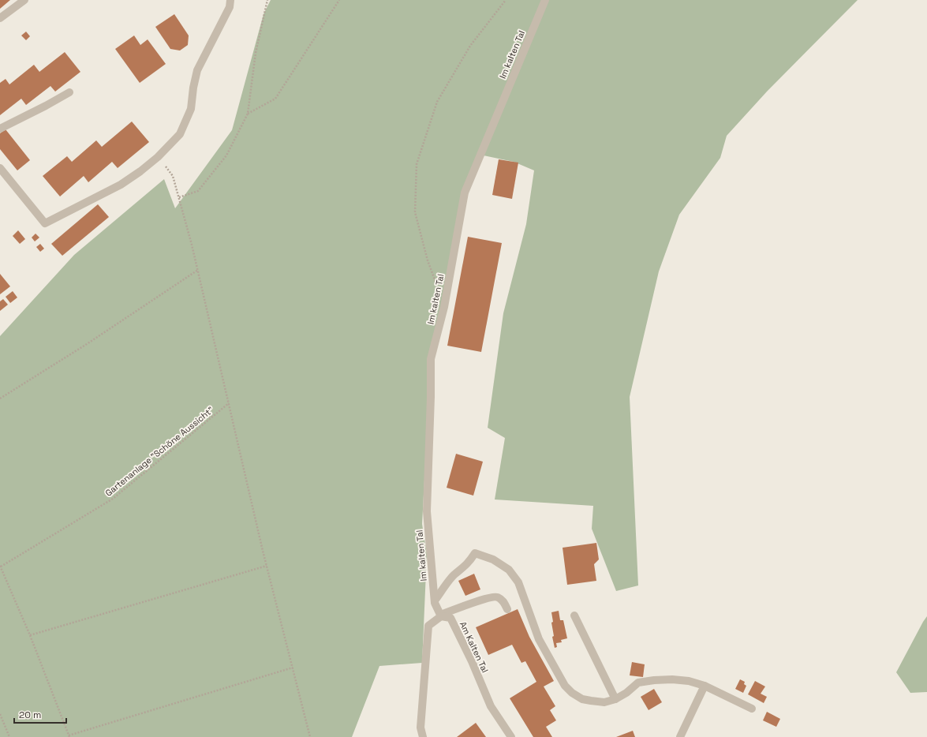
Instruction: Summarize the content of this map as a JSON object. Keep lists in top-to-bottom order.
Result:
{
  "streets": {
    "street": ["Im kalten Tal", "Am Kalten Tal"],
    "path": ["Gartenanlage \"Schöne Aussicht\""]
  },
  "crossings": [
    ["Im kalten Tal", "Am Kalten Tal"]
  ],
  "scale_bar": "20 m"
}
